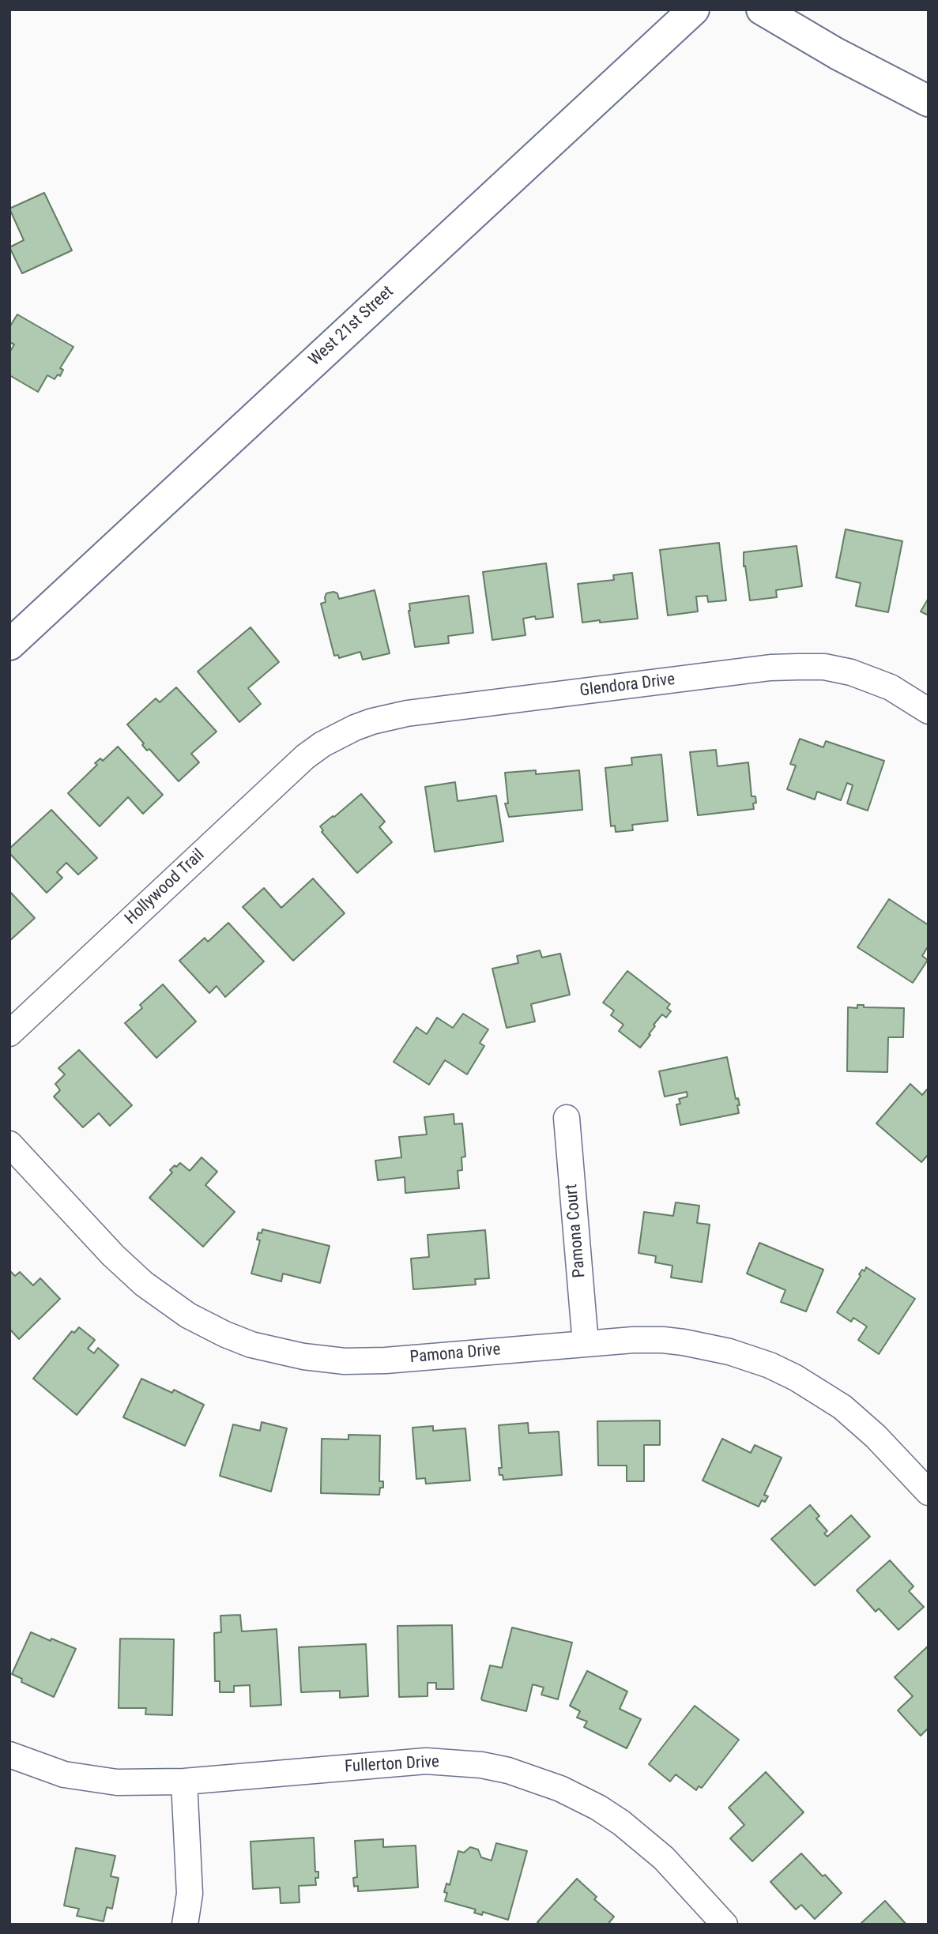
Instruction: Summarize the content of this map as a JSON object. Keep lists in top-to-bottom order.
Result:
{
  "streets": {
    "main road": ["West 21st Street"],
    "street": [
      "Glendora Drive",
      "Hollywood Trail",
      "Pamona Court",
      "Pamona Drive",
      "Fullerton Drive"
    ]
  },
  "crossings": [
    ["Glendora Drive", "Hollywood Trail"],
    ["Pamona Court", "Pamona Drive"]
  ]
}
